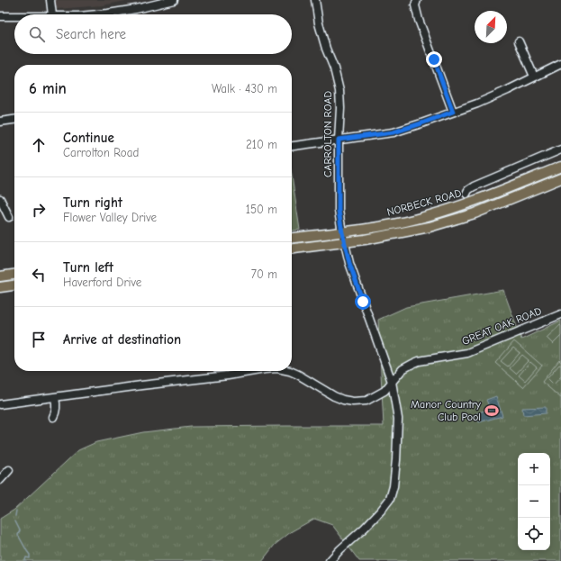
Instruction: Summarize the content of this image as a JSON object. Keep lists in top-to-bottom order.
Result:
{
  "streets": {
    "main road": ["NORBECK ROAD"],
    "street": ["CARROLTON ROAD", "GREAT OAK ROAD"]
  },
  "crossings": [
    ["CARROLTON ROAD", "NORBECK ROAD"],
    ["CARROLTON ROAD", "GREAT OAK ROAD"]
  ],
  "places": {
    "sports": ["Manor Country Club Pool"]
  },
  "north": "top right",
  "page": {
    "search": "Search here",
    "heading": ["6 min", "Walk · 430 m"],
    "list": [
      ["Continue", "Carrolton Road", "210 m"],
      ["Turn right", "Flower Valley Drive", "150 m"],
      ["Turn left", "Haverford Drive", "70 m"],
      "Arrive at destination"
    ],
    "map_buttons": ["+", "−"]
  }
}
